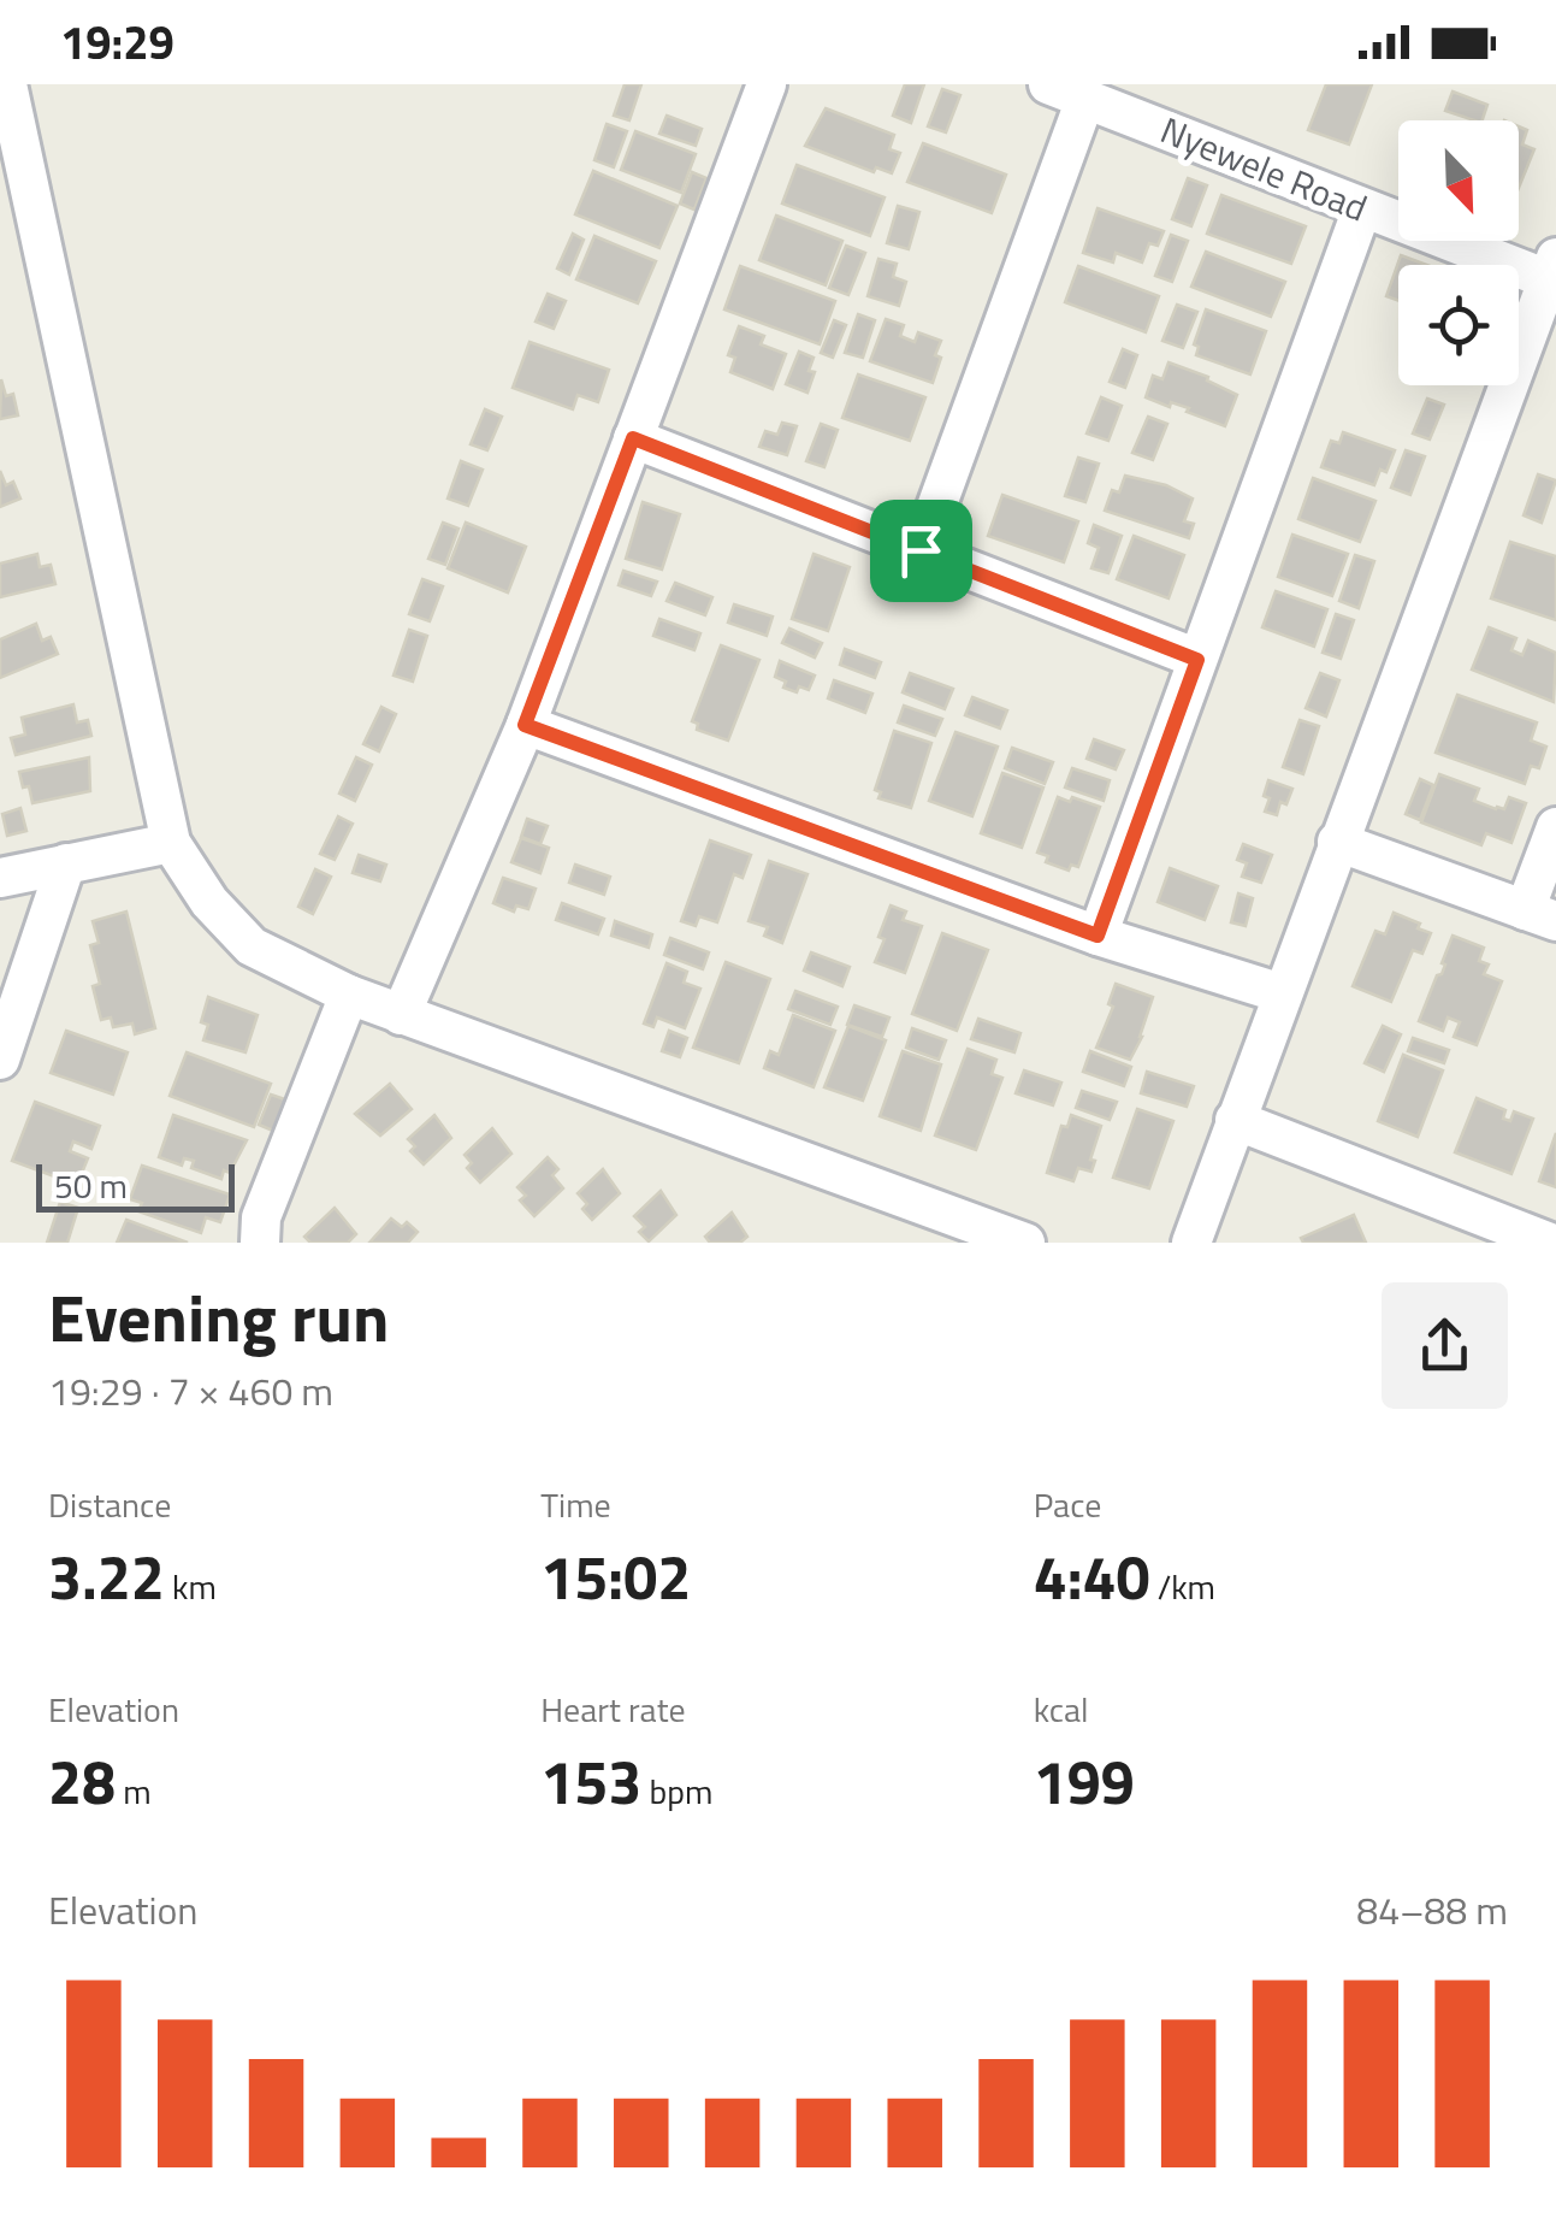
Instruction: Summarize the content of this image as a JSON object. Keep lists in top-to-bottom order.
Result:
{
  "streets": {
    "street": ["Nyewele Road"]
  },
  "scale_bar": "50 m",
  "north": "bottom right",
  "page": {
    "status": "19:29",
    "scale": "50 m",
    "heading": ["Evening run", "19:29 · 7 × 460 m"],
    "stats": [
      ["Distance", "3.22 km"],
      ["Time", "15:02"],
      ["Pace", "4:40 /km"],
      ["Elevation", "28 m"],
      ["Heart rate", "153 bpm"],
      ["kcal", "199"]
    ],
    "chart": ["Elevation", "84–88 m"]
  }
}
